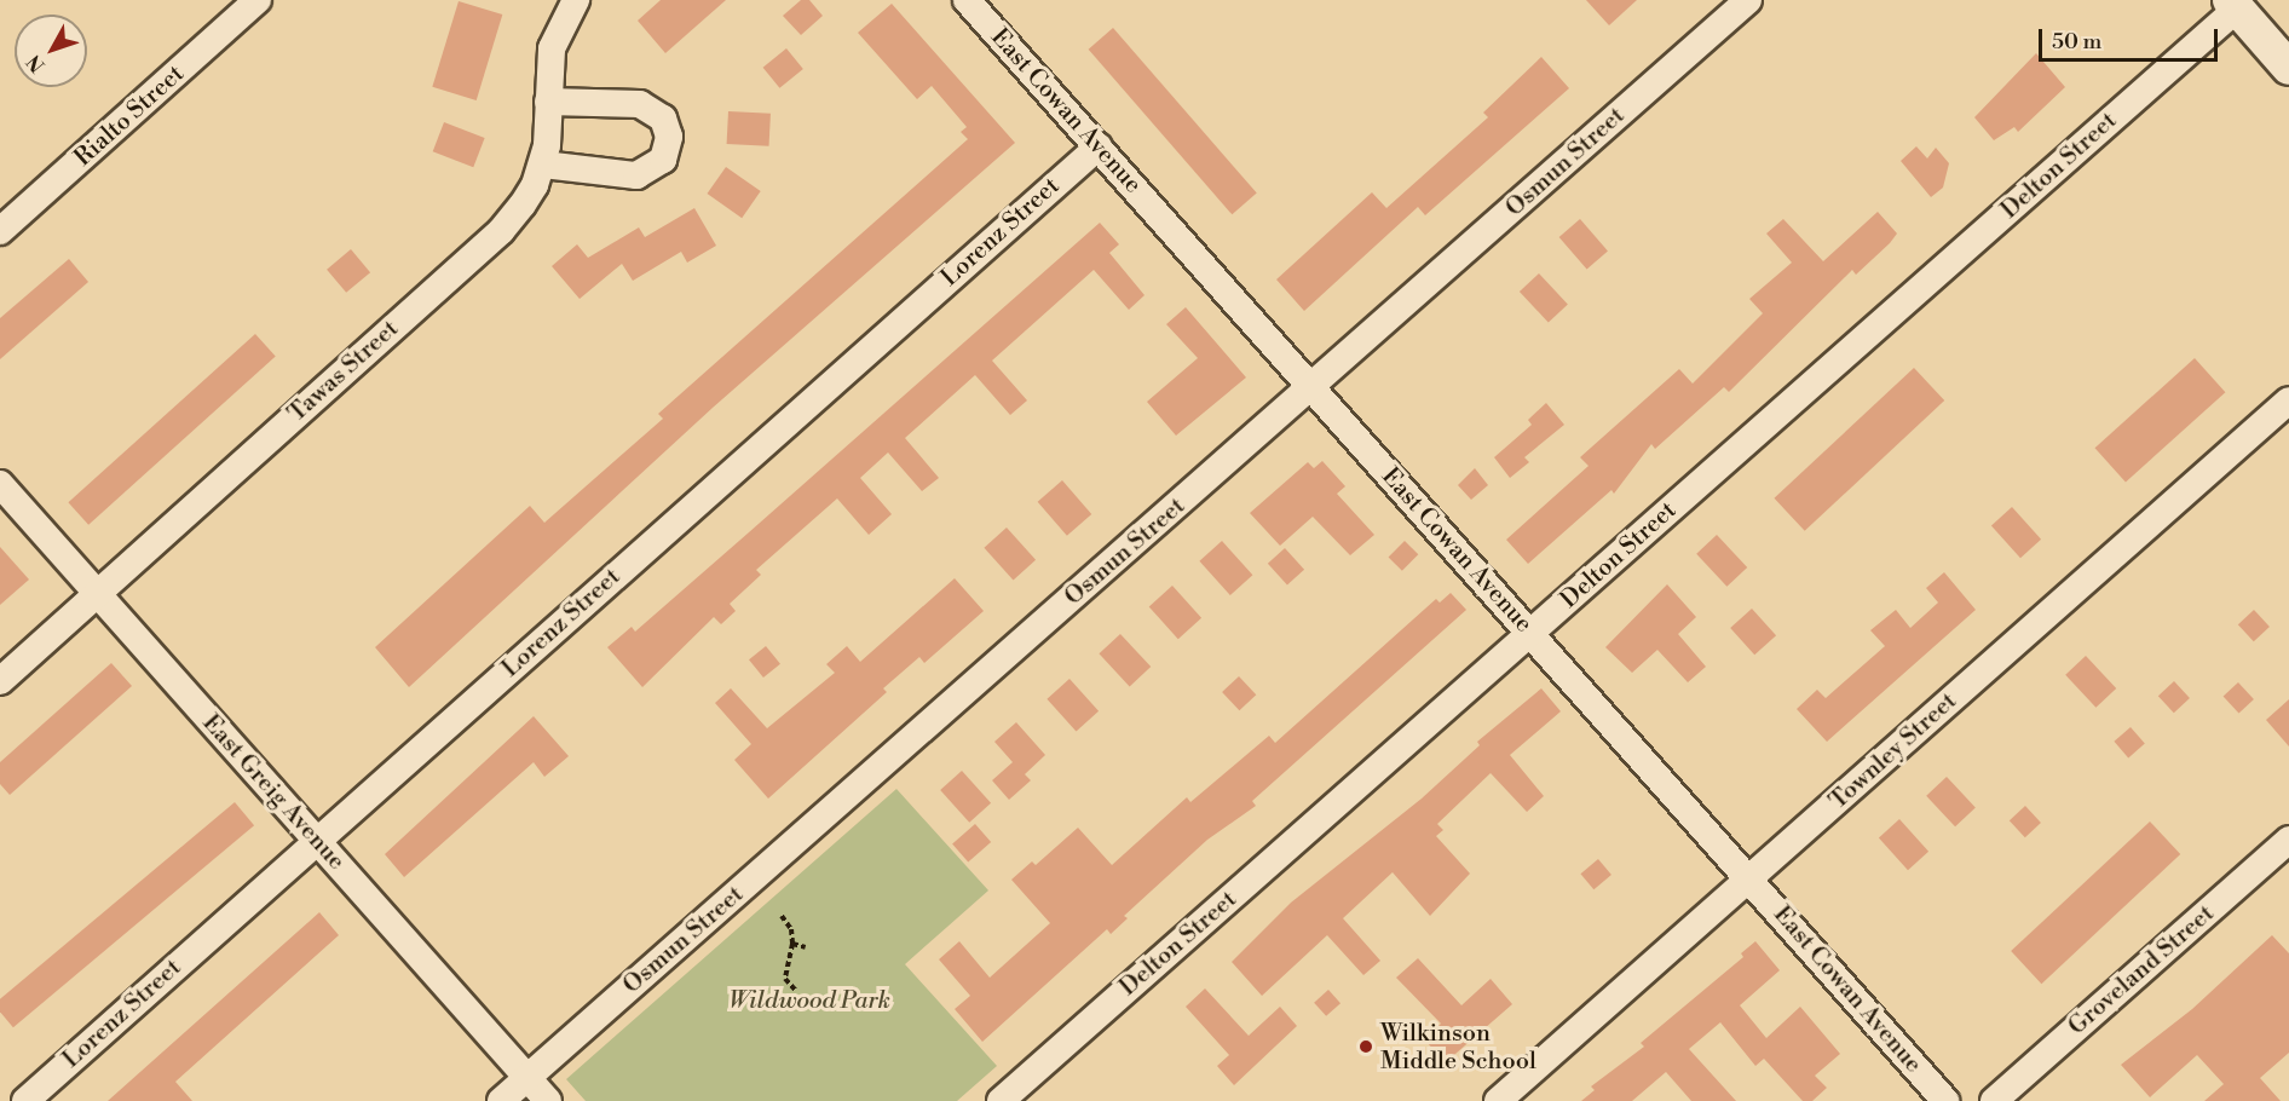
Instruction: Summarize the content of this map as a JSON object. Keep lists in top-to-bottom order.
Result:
{
  "streets": {
    "street": [
      "East Cowan Avenue",
      "Rialto Street",
      "Osmun Street",
      "Delton Street",
      "Lorenz Street",
      "Tawas Street",
      "Townley Street",
      "East Greig Avenue",
      "Groveland Street"
    ]
  },
  "crossings": [
    ["East Cowan Avenue", "Osmun Street"],
    ["East Cowan Avenue", "Delton Street"],
    ["East Cowan Avenue", "Lorenz Street"],
    ["East Cowan Avenue", "Townley Street"],
    ["Osmun Street", "East Greig Avenue"],
    ["Lorenz Street", "East Greig Avenue"],
    ["Tawas Street", "East Greig Avenue"]
  ],
  "parks": ["Wildwood Park"],
  "places": ["Wilkinson Middle School"],
  "scale_bar": "50 m",
  "north": "bottom left"
}
